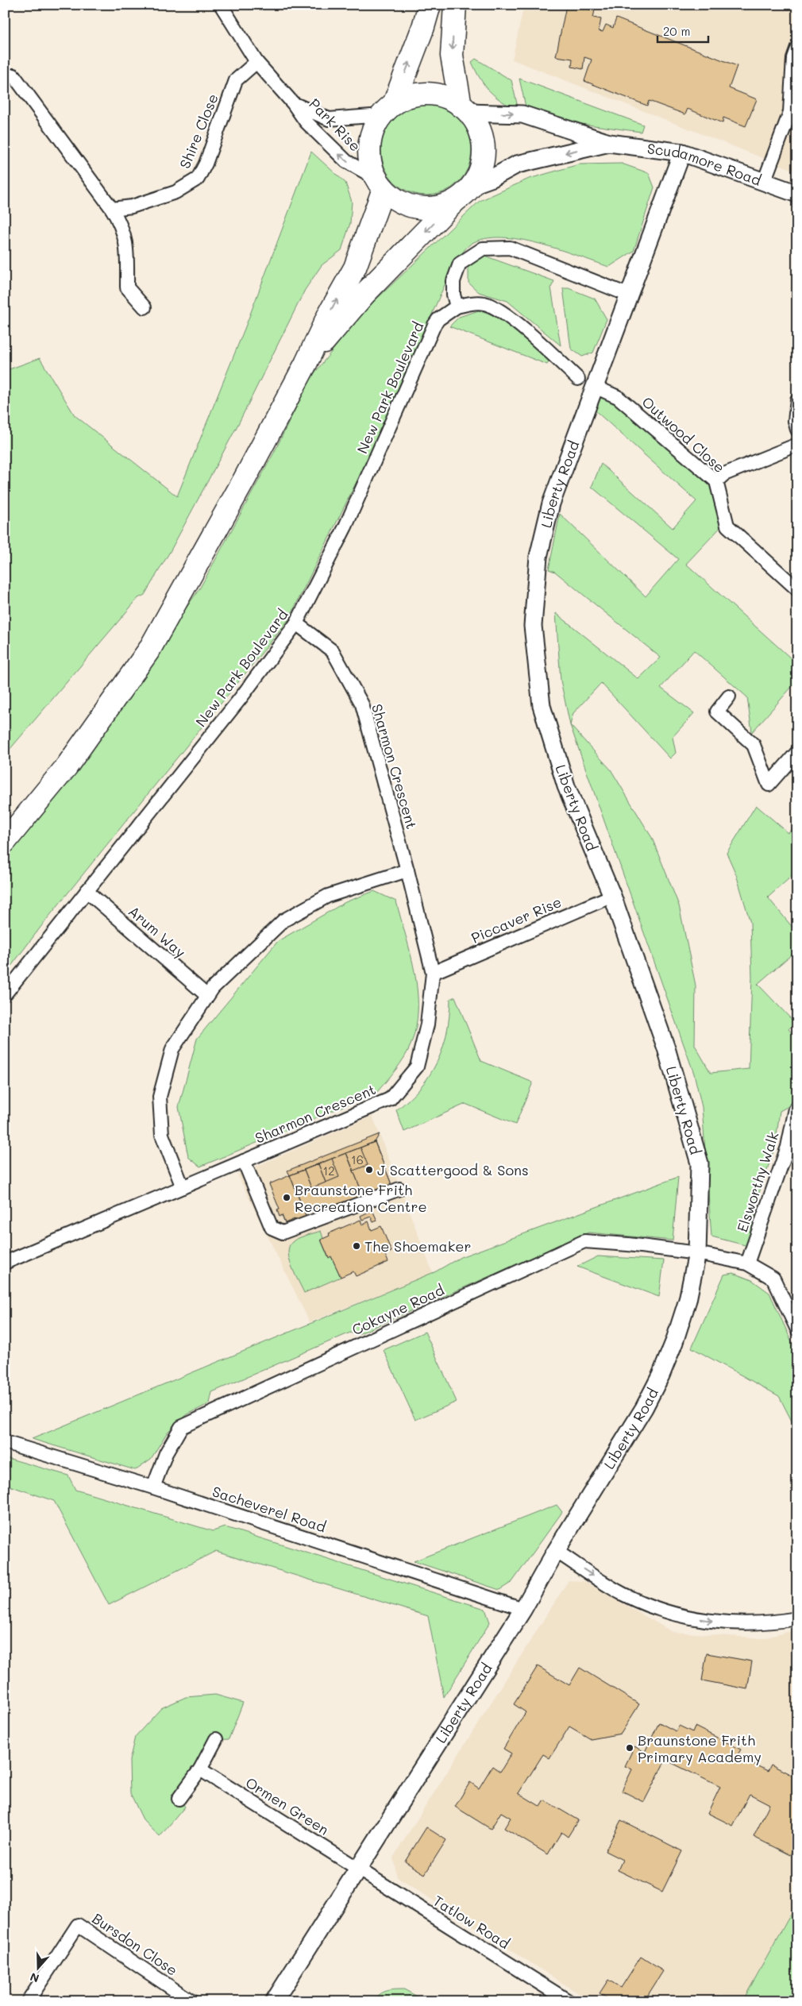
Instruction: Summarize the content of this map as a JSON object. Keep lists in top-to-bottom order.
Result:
{
  "streets": {
    "street": [
      "Park Rise",
      "Shire Close",
      "Scudamore Road",
      "New Park Boulevard",
      "Outwood Close",
      "Liberty Road",
      "Sharmon Crescent",
      "Piccaver Rise",
      "Arum Way",
      "Elsworthy Walk",
      "Cokayne Road",
      "Sacheverel Road",
      "Ormen Green",
      "Tatlow Road",
      "Bursdon Close"
    ]
  },
  "crossings": [
    ["Park Rise", "Shire Close"],
    ["Park Rise", "Scudamore Road"],
    ["Scudamore Road", "Liberty Road"],
    ["New Park Boulevard", "Sharmon Crescent"],
    ["New Park Boulevard", "Arum Way"],
    ["Outwood Close", "Liberty Road"],
    ["Liberty Road", "Piccaver Rise"],
    ["Liberty Road", "Cokayne Road"],
    ["Liberty Road", "Sacheverel Road"],
    ["Liberty Road", "Ormen Green"],
    ["Liberty Road", "Tatlow Road"],
    ["Sharmon Crescent", "Piccaver Rise"],
    ["Elsworthy Walk", "Cokayne Road"],
    ["Cokayne Road", "Sacheverel Road"],
    ["Ormen Green", "Tatlow Road"]
  ],
  "places": [
    "J Scattergood & Sons",
    "Braunstone Frith Recreation Centre",
    "The Shoemaker",
    "Braunstone Frith Primary Academy"
  ],
  "house_numbers": ["16", "12"],
  "scale_bar": "20 m",
  "north": "bottom"
}
